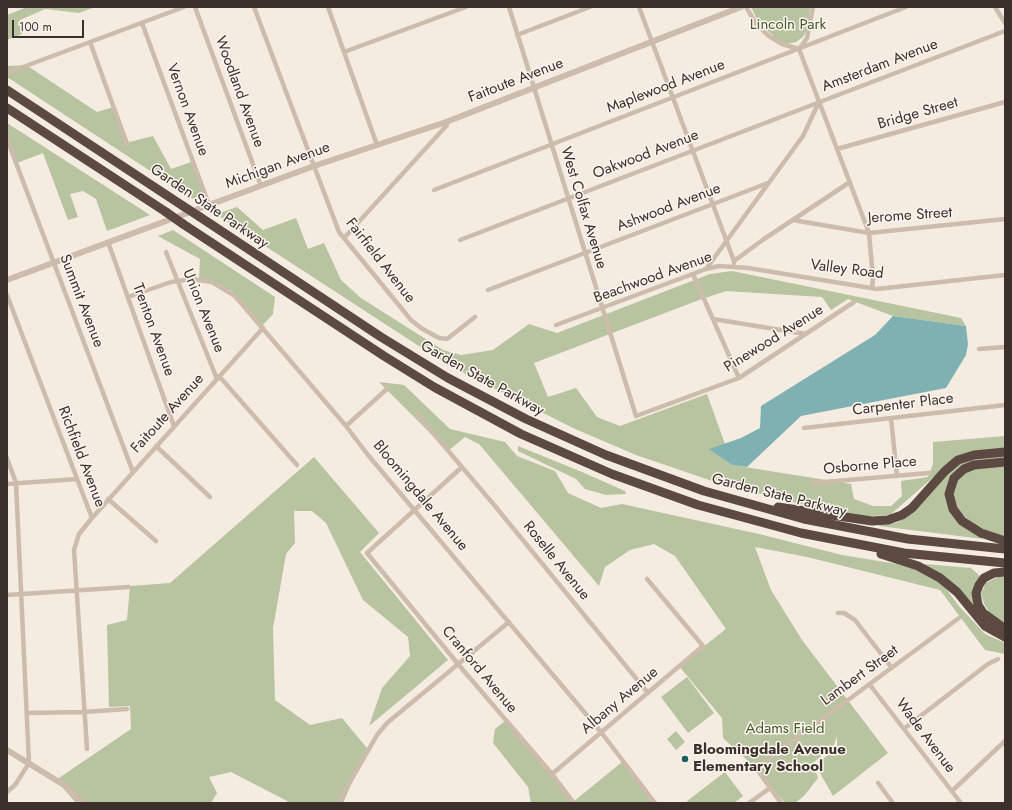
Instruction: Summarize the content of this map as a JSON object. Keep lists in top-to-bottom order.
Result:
{
  "streets": {
    "highway": ["Garden State Parkway"],
    "street": [
      "Amsterdam Avenue",
      "Faitoute Avenue",
      "Maplewood Avenue",
      "Woodland Avenue",
      "Vernon Avenue",
      "Bridge Street",
      "Oakwood Avenue",
      "Michigan Avenue",
      "West Colfax Avenue",
      "Ashwood Avenue",
      "Jerome Street",
      "Fairfield Avenue",
      "Valley Road",
      "Beachwood Avenue",
      "Summit Avenue",
      "Union Avenue",
      "Trenton Avenue",
      "Pinewood Avenue",
      "Carpenter Place",
      "Richfield Avenue",
      "Osborne Place",
      "Bloomingdale Avenue",
      "Roselle Avenue",
      "Cranford Avenue",
      "Lambert Street",
      "Albany Avenue",
      "Wade Avenue"
    ]
  },
  "crossings": [
    ["Amsterdam Avenue", "Oakwood Avenue"],
    ["Amsterdam Avenue", "Ashwood Avenue"],
    ["Amsterdam Avenue", "Beachwood Avenue"],
    ["Faitoute Avenue", "Michigan Avenue"],
    ["Faitoute Avenue", "West Colfax Avenue"],
    ["Faitoute Avenue", "Summit Avenue"],
    ["Faitoute Avenue", "Union Avenue"],
    ["Faitoute Avenue", "Trenton Avenue"],
    ["Faitoute Avenue", "Richfield Avenue"],
    ["Faitoute Avenue", "Bloomingdale Avenue"],
    ["Maplewood Avenue", "West Colfax Avenue"],
    ["Woodland Avenue", "Michigan Avenue"],
    ["Vernon Avenue", "Michigan Avenue"],
    ["Oakwood Avenue", "West Colfax Avenue"],
    ["Michigan Avenue", "Fairfield Avenue"],
    ["Michigan Avenue", "Summit Avenue"],
    ["Michigan Avenue", "Trenton Avenue"],
    ["West Colfax Avenue", "Ashwood Avenue"],
    ["West Colfax Avenue", "Beachwood Avenue"],
    ["West Colfax Avenue", "Pinewood Avenue"],
    ["Jerome Street", "Beachwood Avenue"],
    ["Valley Road", "Beachwood Avenue"],
    ["Union Avenue", "Bloomingdale Avenue"],
    ["Trenton Avenue", "Bloomingdale Avenue"],
    ["Bloomingdale Avenue", "Cranford Avenue"],
    ["Bloomingdale Avenue", "Albany Avenue"],
    ["Roselle Avenue", "Albany Avenue"],
    ["Cranford Avenue", "Albany Avenue"],
    ["Lambert Street", "Wade Avenue"]
  ],
  "parks": ["Lincoln Park", "Adams Field"],
  "places": ["Bloomingdale Avenue Elementary School"],
  "scale_bar": "100 m"
}
